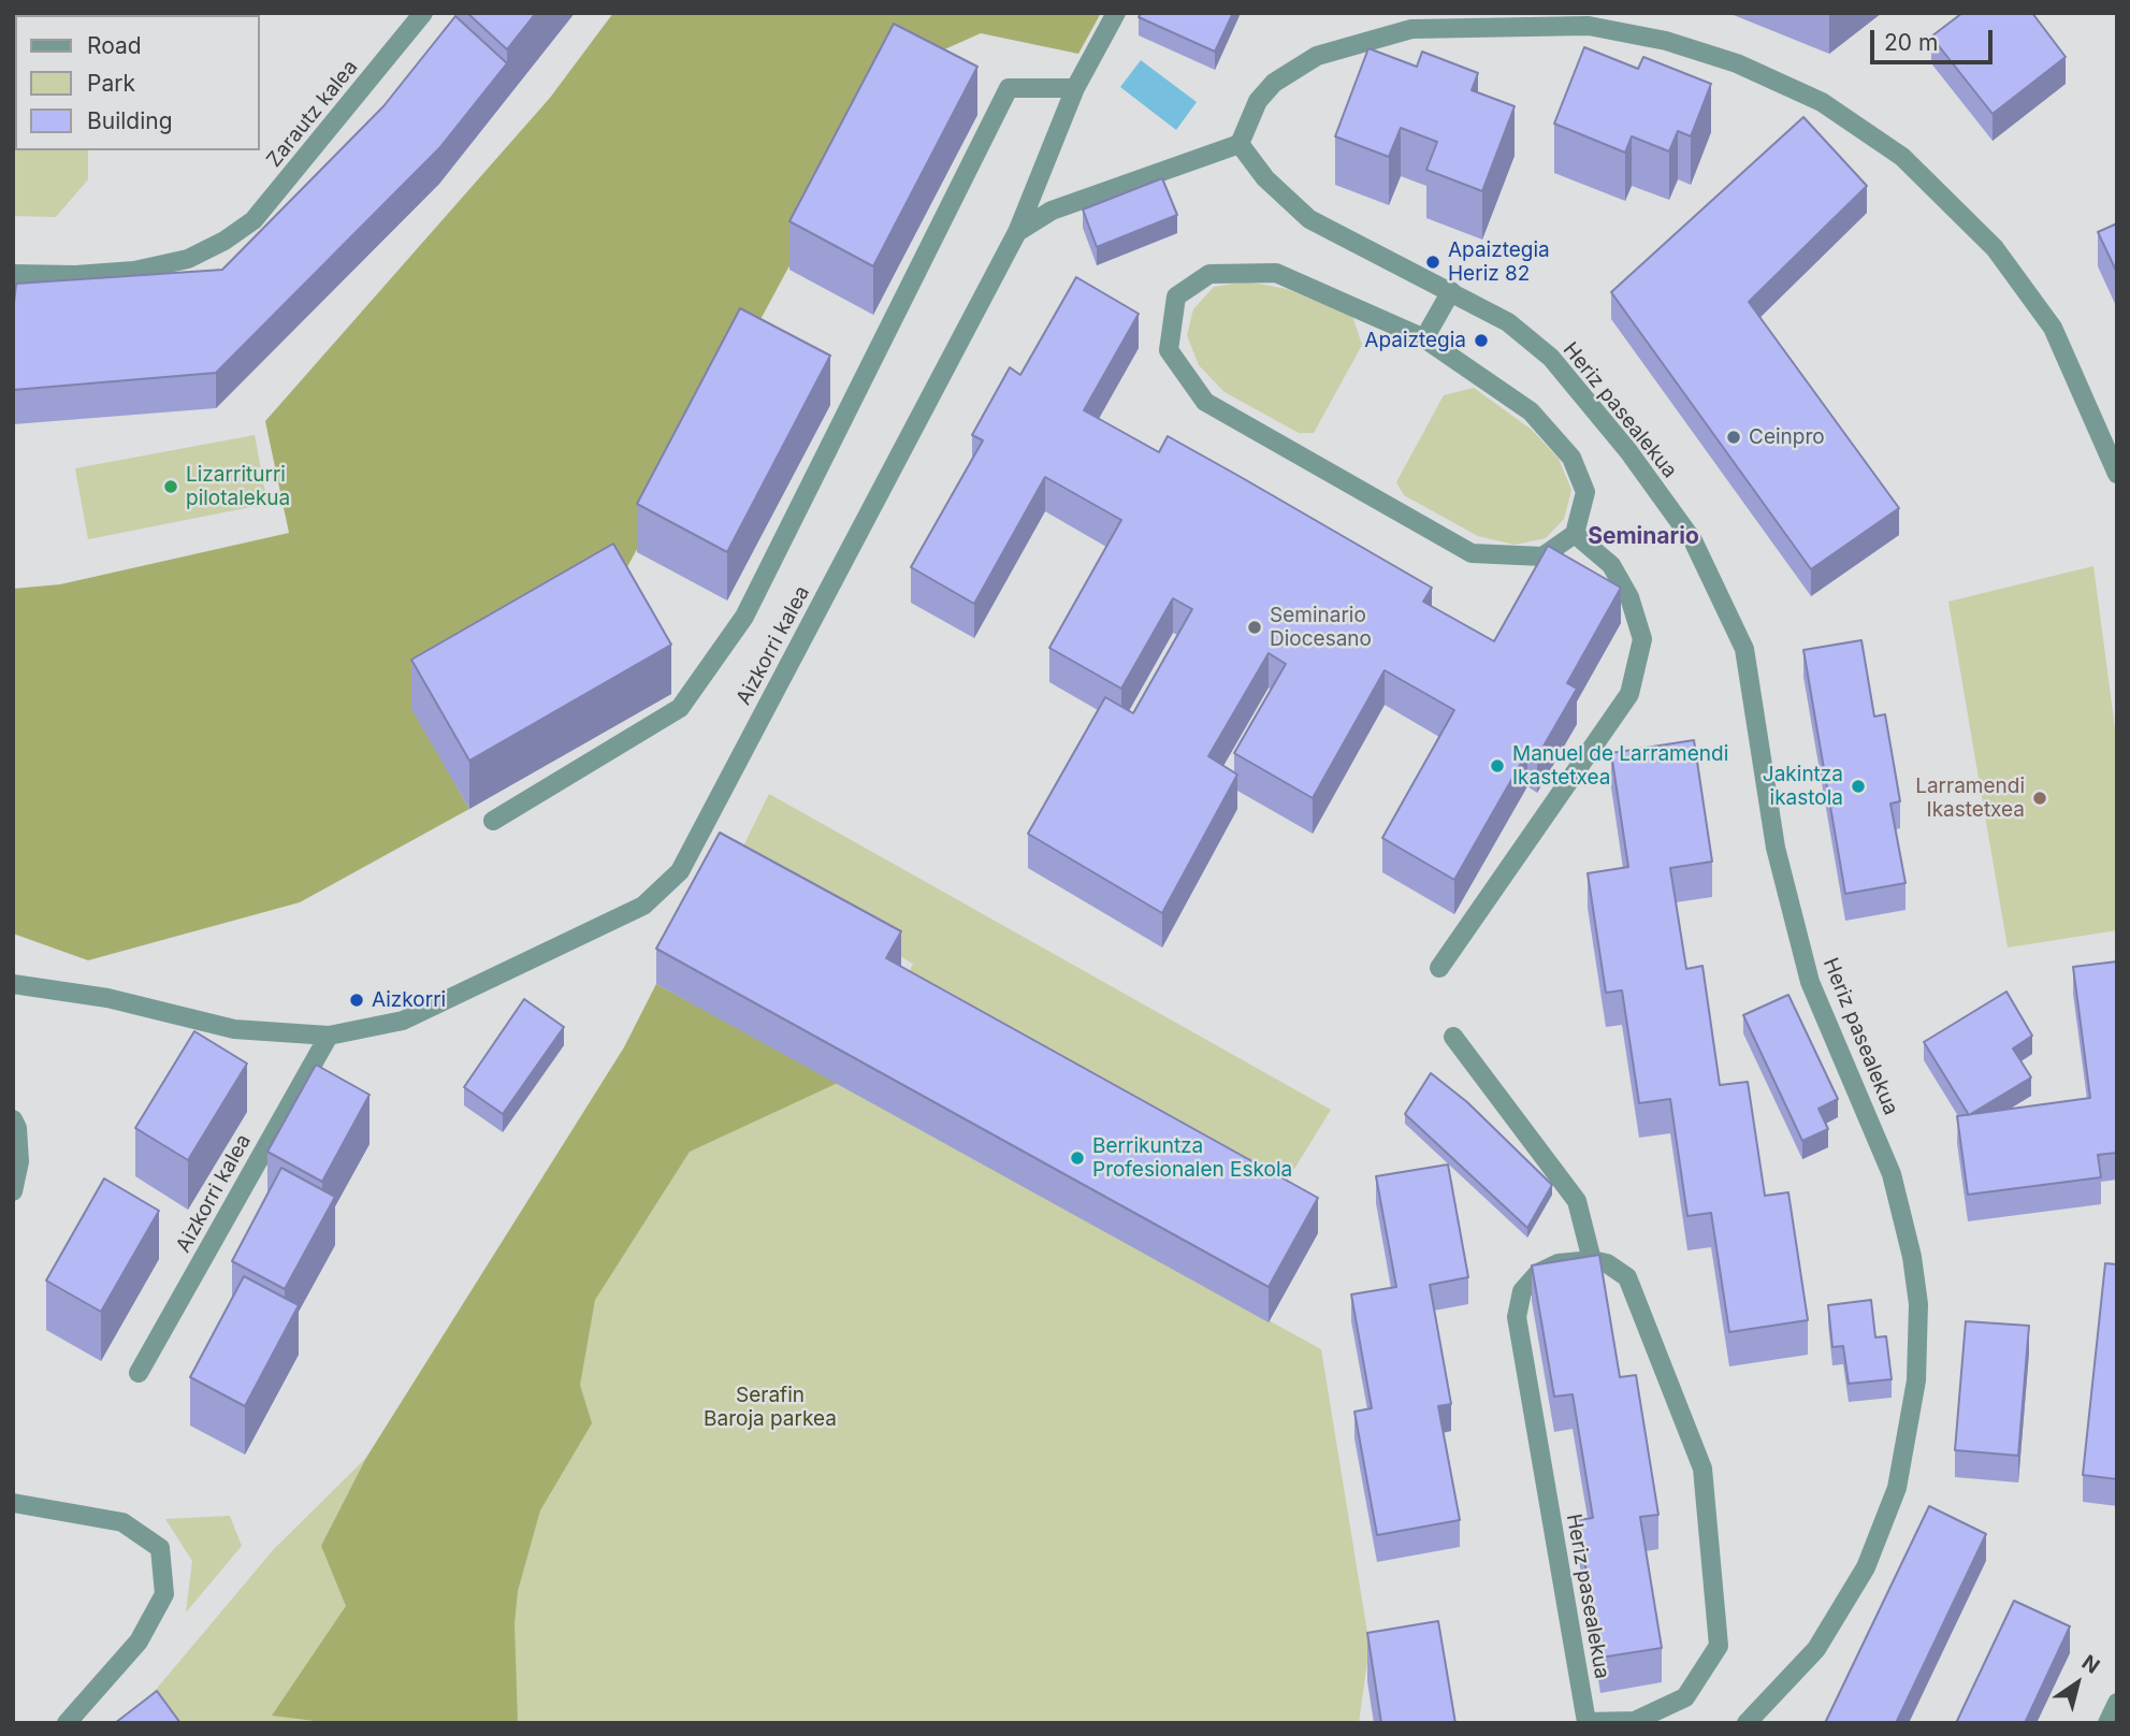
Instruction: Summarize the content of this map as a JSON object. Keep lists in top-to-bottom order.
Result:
{
  "streets": {
    "street": ["Zarautz kalea", "Heriz pasealekua", "Aizkorri kalea"]
  },
  "districts": ["Seminario"],
  "parks": ["Serafin Baroja parkea"],
  "places": [
    "Apaiztegia Heriz 82",
    "Apaiztegia",
    "Ceinpro",
    "Lizarriturri pilotalekua",
    "Seminario Diocesano",
    "Manuel de Larramendi Ikastetxea",
    "Jakintza ikastola",
    "Larramendi Ikastetxea",
    "Aizkorri",
    "Berrikuntza Profesionalen Eskola"
  ],
  "legend": ["Road", "Park", "Building"],
  "scale_bar": "20 m",
  "north": "top right"
}
